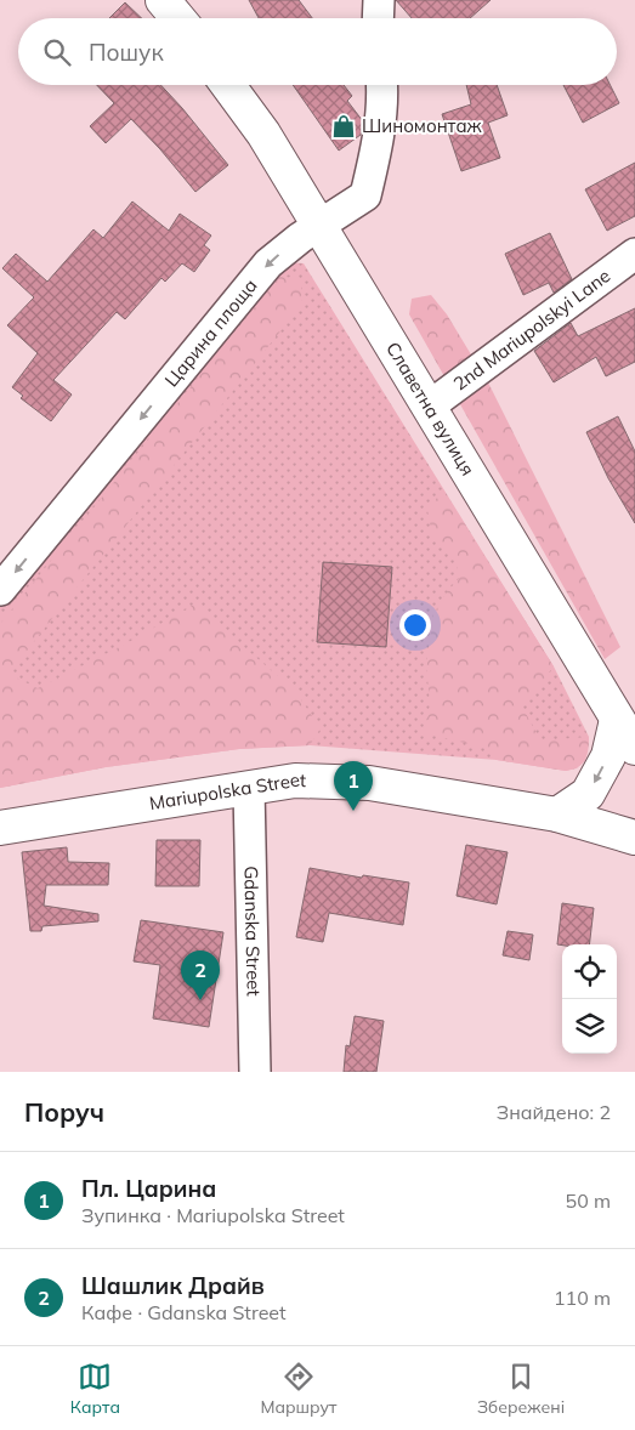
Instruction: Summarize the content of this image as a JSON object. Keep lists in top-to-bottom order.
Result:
{
  "streets": {
    "main road": ["Славетна вулиця", "Mariupolska Street"],
    "street": ["2nd Mariupolskyi Lane", "Царина площа", "Gdanska Street"]
  },
  "crossings": [
    ["2nd Mariupolskyi Lane", "Славетна вулиця"],
    ["Царина площа", "Славетна вулиця"],
    ["Mariupolska Street", "Gdanska Street"]
  ],
  "one_way": ["Царина площа"],
  "places": {
    "shop": ["Шиномонтаж"]
  },
  "page": {
    "search": "Пошук",
    "pins": ["1", "2"],
    "heading": ["Поруч", "Знайдено: 2"],
    "list": [
      {
        "mark": "1",
        "name": "Пл. Царина",
        "note": "Зупинка · Mariupolska Street",
        "value": "50 m"
      },
      {
        "mark": "2",
        "name": "Шашлик Драйв",
        "note": "Кафе · Gdanska Street",
        "value": "110 m"
      }
    ],
    "nav": ["Карта", "Маршрут", "Збережені"]
  }
}
